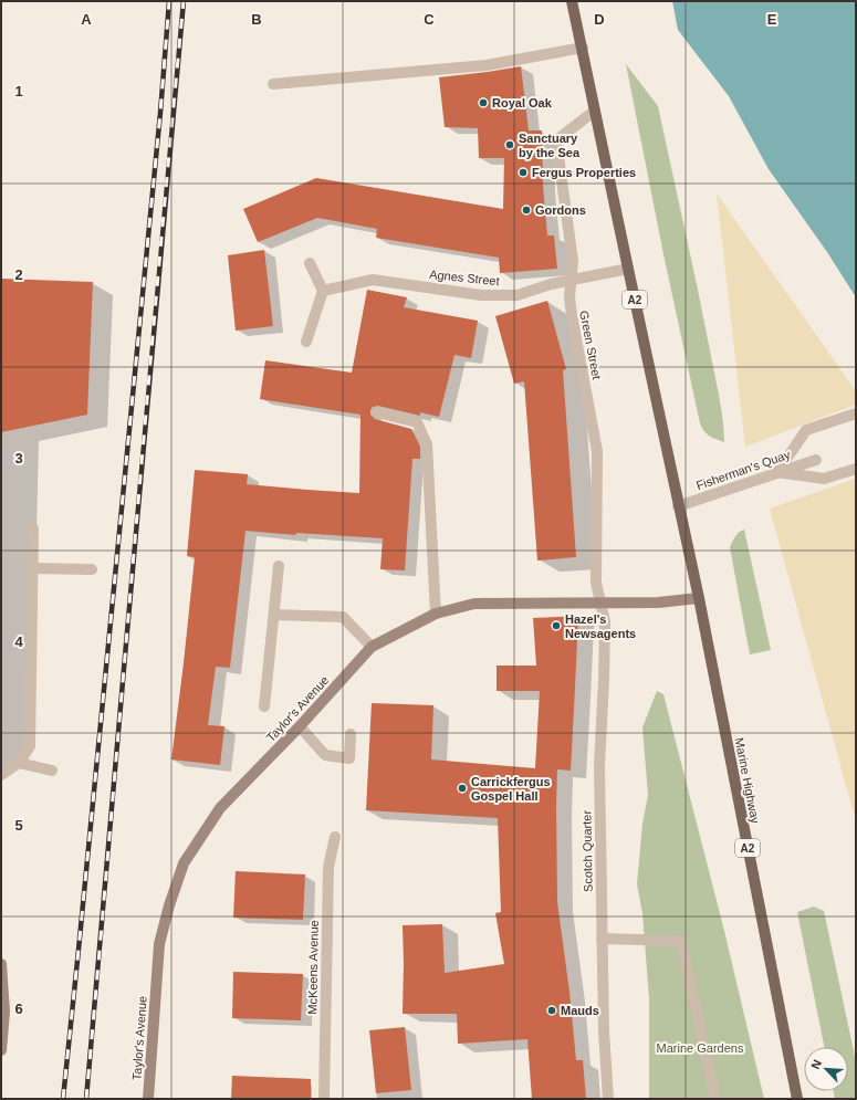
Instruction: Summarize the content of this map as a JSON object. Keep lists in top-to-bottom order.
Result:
{
  "streets": {
    "main road": ["A2", "Marine Highway"],
    "street": [
      "Agnes Street",
      "Green Street",
      "Fisherman's Quay",
      "Taylor's Avenue",
      "Scotch Quarter",
      "McKeens Avenue"
    ]
  },
  "crossings": [
    ["Agnes Street", "A2"],
    ["Agnes Street", "Green Street"],
    ["A2", "Green Street"],
    ["A2", "Fisherman's Quay"],
    ["A2", "Taylor's Avenue"],
    ["A2", "Marine Highway"],
    ["Green Street", "Taylor's Avenue"],
    ["Green Street", "Scotch Quarter"],
    ["Taylor's Avenue", "Marine Highway"],
    ["Taylor's Avenue", "Scotch Quarter"]
  ],
  "parks": ["Marine Gardens"],
  "places": [
    "Royal Oak",
    "Sanctuary by the Sea",
    "Fergus Properties",
    "Gordons",
    "Hazel's Newsagents",
    "Carrickfergus Gospel Hall",
    "Mauds"
  ],
  "north": "top left",
  "grid": {
    "columns": [
      "A",
      "B",
      "C",
      "D",
      "E"
    ],
    "rows": [
      "1",
      "2",
      "3",
      "4",
      "5",
      "6"
    ]
  }
}
